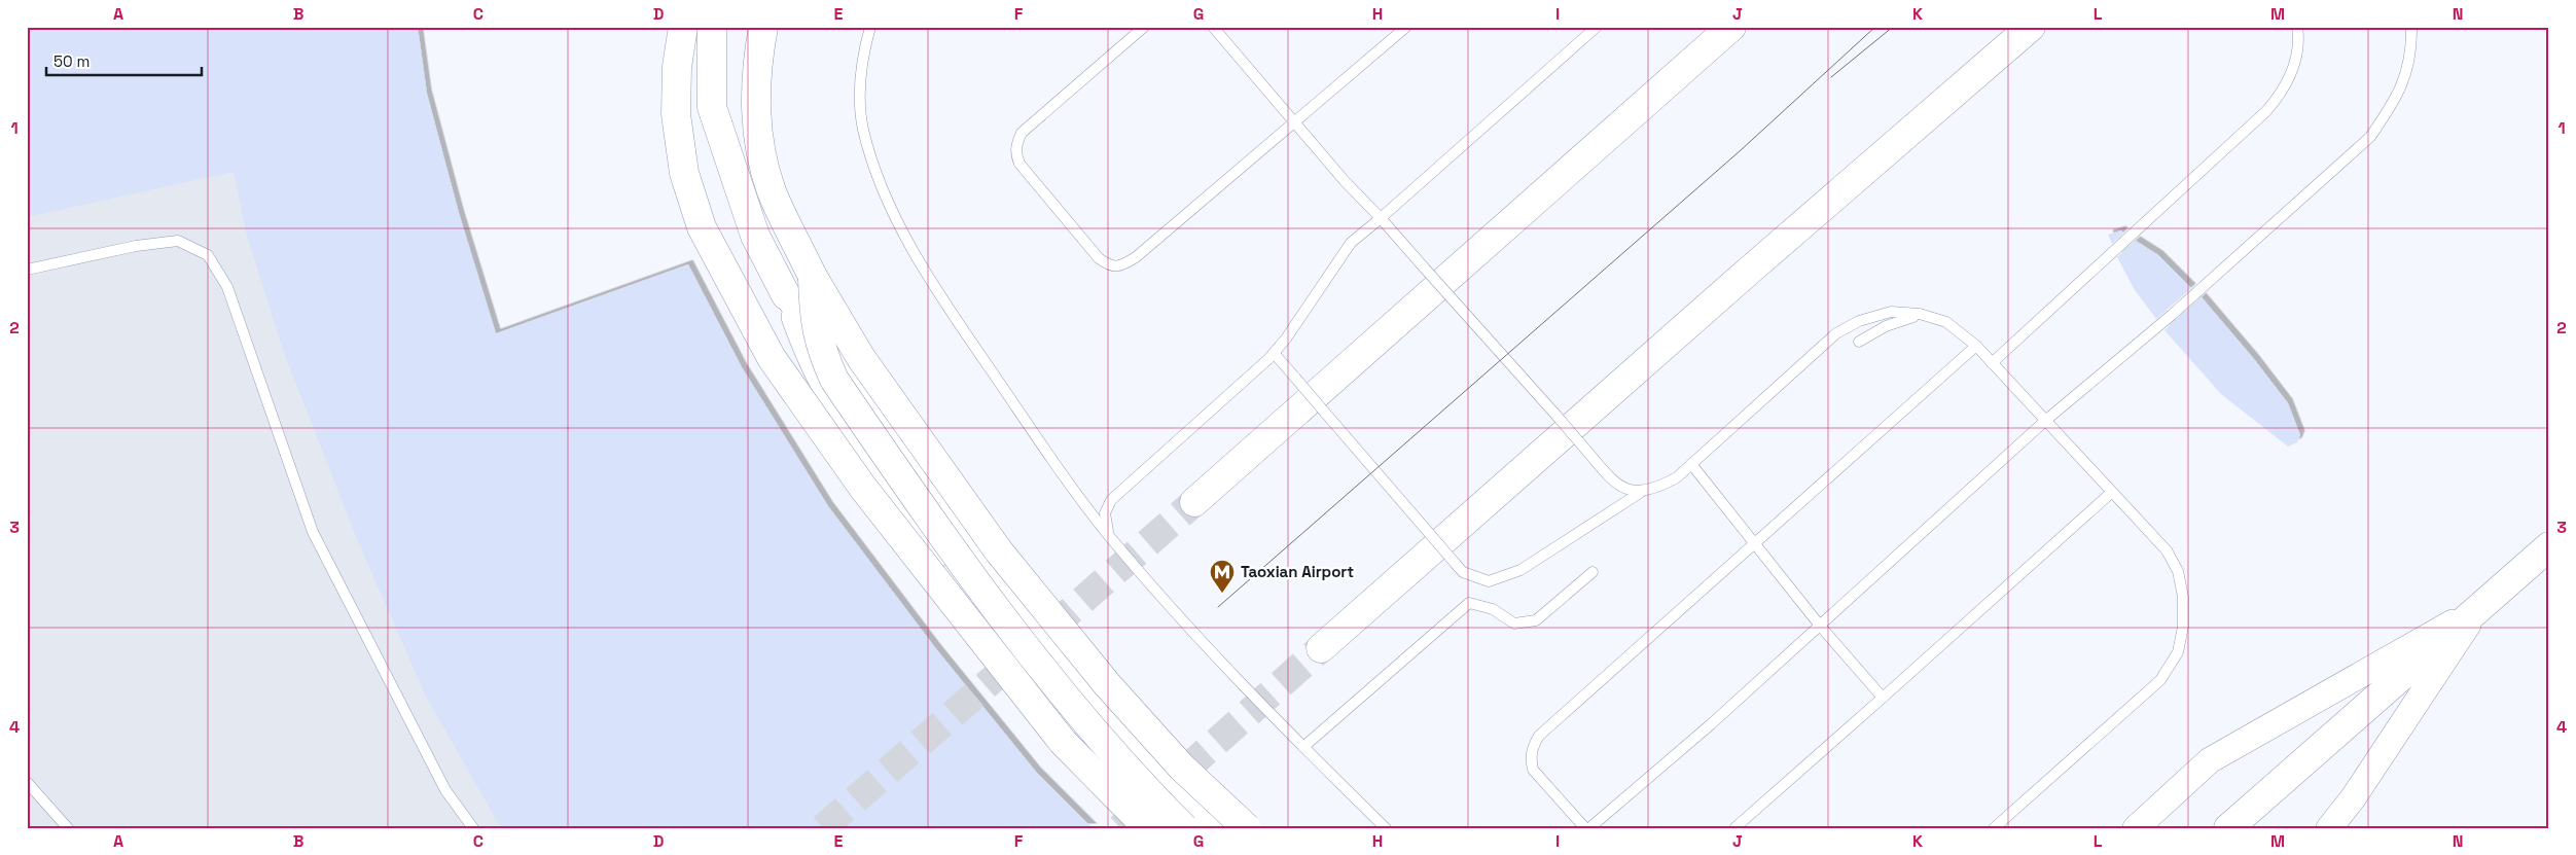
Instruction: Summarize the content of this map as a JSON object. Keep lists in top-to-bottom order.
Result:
{
  "places": {
    "metro station": ["Taoxian Airport"]
  },
  "scale_bar": "50 m",
  "grid": {
    "columns": [
      "A",
      "B",
      "C",
      "D",
      "E",
      "F",
      "G",
      "H",
      "I",
      "J",
      "K",
      "L",
      "M",
      "N"
    ],
    "rows": [
      "1",
      "2",
      "3",
      "4"
    ]
  }
}
